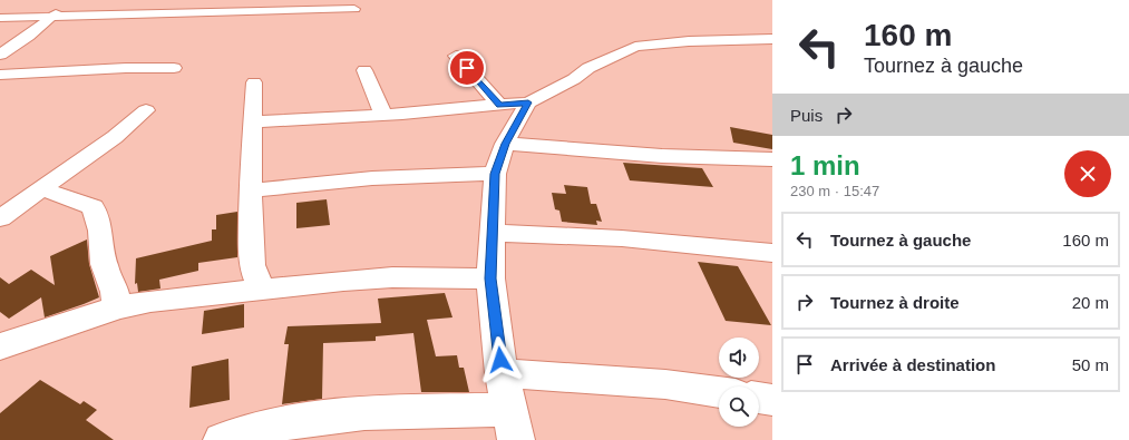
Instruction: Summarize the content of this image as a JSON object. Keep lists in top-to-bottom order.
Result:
{
  "page": {
    "turn": ["160 m", "Tournez à gauche"],
    "then": "Puis",
    "heading": ["1 min", "230 m · 15:47"],
    "list": [
      {
        "name": "Tournez à gauche",
        "value": "160 m"
      },
      {
        "name": "Tournez à droite",
        "value": "20 m"
      },
      {
        "name": "Arrivée à destination",
        "value": "50 m"
      }
    ]
  }
}
